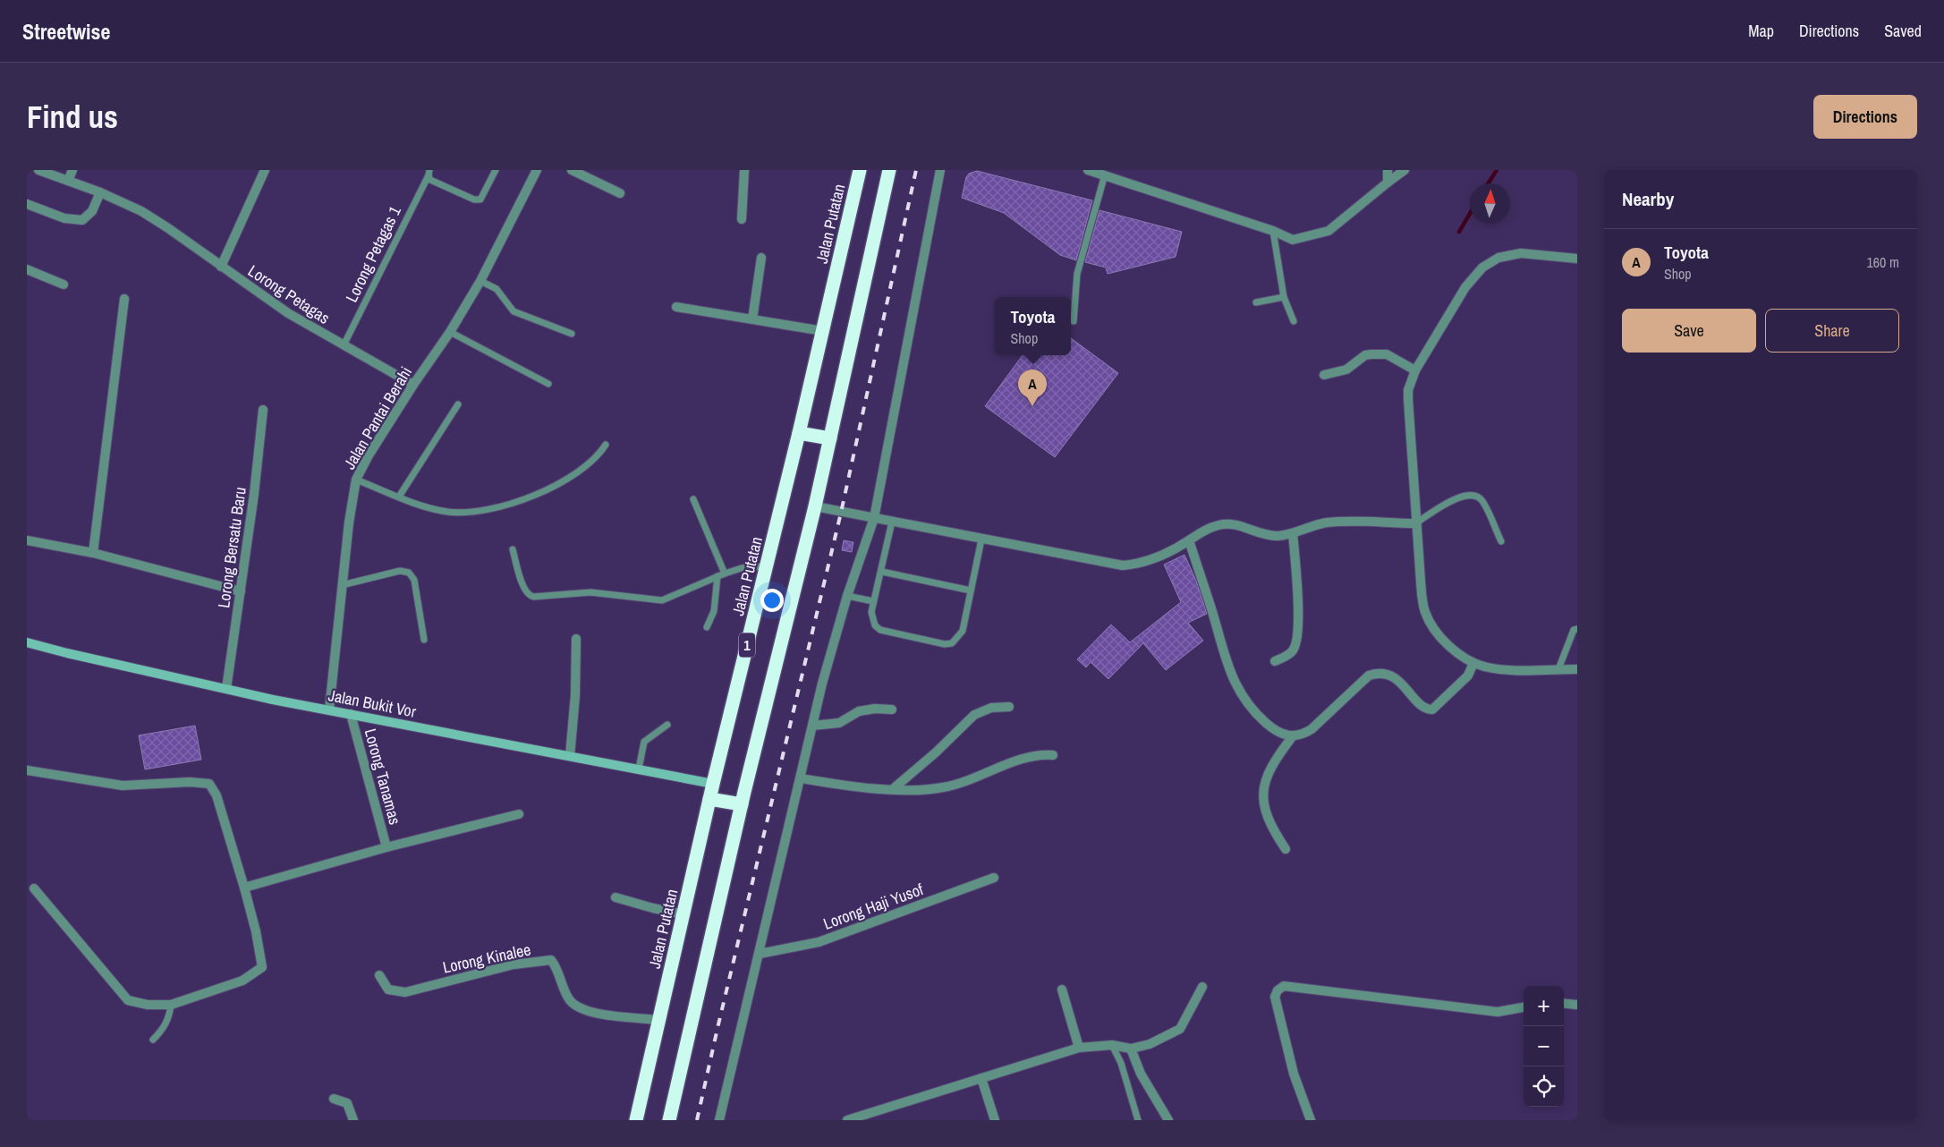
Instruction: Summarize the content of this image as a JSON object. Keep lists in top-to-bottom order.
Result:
{
  "streets": {
    "highway": ["Jalan Putatan", "1"],
    "street": [
      "Lorong Petagas",
      "Jalan Pantai Berahi",
      "Lorong Bersatu Baru",
      "Jalan Bukit Vor",
      "Lorong Tanamas",
      "Lorong Haji Yusof",
      "Lorong Kinalee"
    ],
    "lane": ["Lorong Petagas 1"]
  },
  "crossings": [
    ["Jalan Putatan", "Jalan Bukit Vor"],
    ["Jalan Putatan", "Lorong Kinalee"],
    ["Lorong Petagas 1", "Lorong Petagas"],
    ["Lorong Petagas", "Jalan Pantai Berahi"],
    ["Jalan Pantai Berahi", "Jalan Bukit Vor"],
    ["Lorong Bersatu Baru", "Jalan Bukit Vor"],
    ["Jalan Bukit Vor", "Lorong Tanamas"]
  ],
  "north": "top",
  "page": {
    "header": "Streetwise",
    "nav": ["Map", "Directions", "Saved"],
    "buttons": [
      "Directions",
      ["Save", "Share"]
    ],
    "title": "Find us",
    "heading": "Nearby",
    "list": [
      {
        "mark": "A",
        "name": "Toyota",
        "note": "Shop",
        "value": "160 m"
      }
    ],
    "popup": ["Toyota", "Shop"],
    "pins": "A",
    "map_buttons": ["+", "−"]
  }
}
